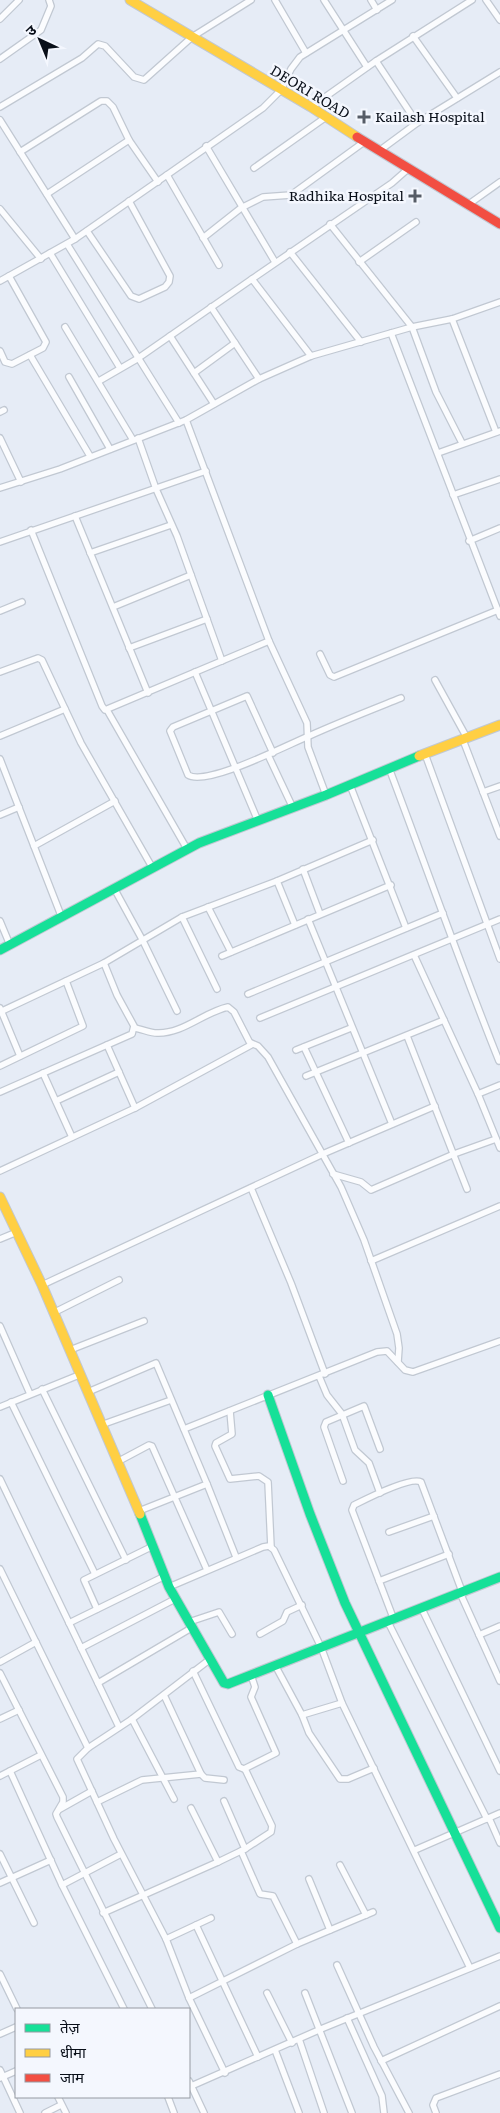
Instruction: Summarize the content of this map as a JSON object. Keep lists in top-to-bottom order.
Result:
{
  "streets": {
    "street": ["DEORI ROAD"]
  },
  "places": {
    "health": ["Kailash Hospital", "Radhika Hospital"]
  },
  "legend": ["तेज़", "धीमा", "जाम"],
  "north": "top left"
}
